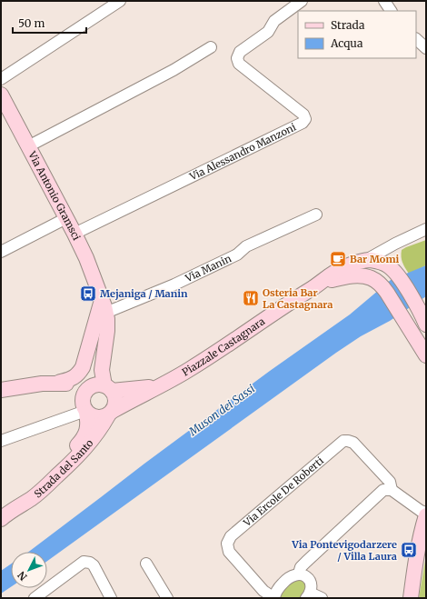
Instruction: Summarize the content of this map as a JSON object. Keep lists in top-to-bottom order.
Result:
{
  "streets": {
    "main road": ["Via Antonio Gramsci", "Piazzale Castagnara", "Strada del Santo"],
    "street": ["Via Alessandro Manzoni", "Via Manin", "Via Ercole De Roberti"]
  },
  "crossings": [
    ["Via Alessandro Manzoni", "Via Antonio Gramsci"],
    ["Via Antonio Gramsci", "Via Manin"],
    ["Via Antonio Gramsci", "Piazzale Castagnara"],
    ["Via Antonio Gramsci", "Strada del Santo"],
    ["Piazzale Castagnara", "Strada del Santo"]
  ],
  "water": ["Muson dei Sassi"],
  "places": {
    "cafe": ["Bar Momi"],
    "bus stop": ["Mejaniga / Manin", "Via Pontevigodarzere / Villa Laura"],
    "restaurant": ["Osteria Bar La Castagnara"]
  },
  "legend": ["Strada", "Acqua"],
  "scale_bar": "50 m",
  "north": "bottom left"
}
